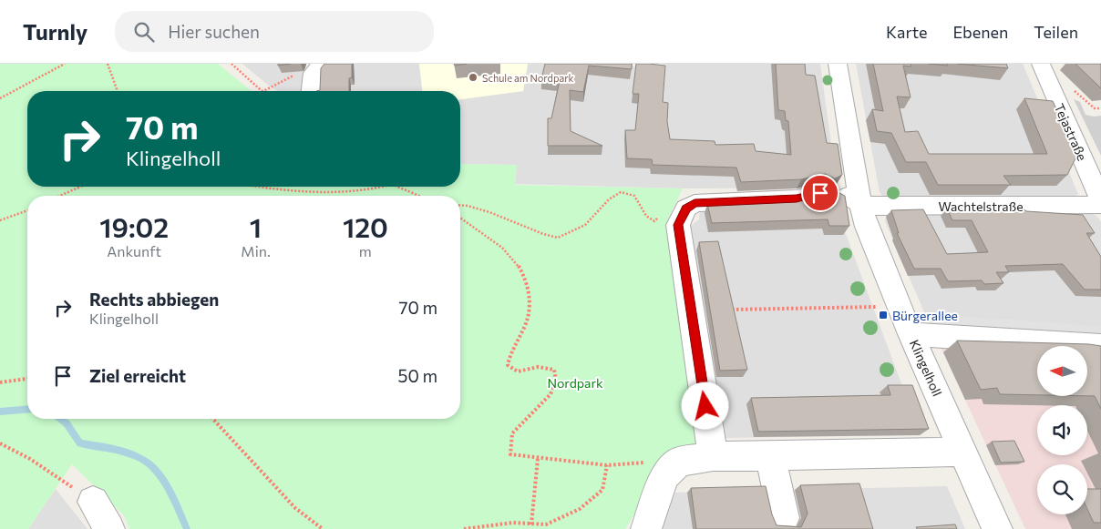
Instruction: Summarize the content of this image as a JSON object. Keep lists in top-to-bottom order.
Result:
{
  "streets": {
    "street": ["Tejastraße", "Wachtelstraße", "Klingelholl"]
  },
  "crossings": [
    ["Wachtelstraße", "Klingelholl"]
  ],
  "parks": ["Nordpark"],
  "places": {
    "other": ["Schule am Nordpark"],
    "transit": ["Bürgerallee"]
  },
  "north": "left",
  "page": {
    "header": "Turnly",
    "search": "Hier suchen",
    "nav": ["Karte", "Ebenen", "Teilen"],
    "turn": ["70 m", "Klingelholl"],
    "eta": [
      "19:02",
      "Ankunft",
      "1",
      "Min.",
      "120",
      "m"
    ],
    "list": [
      {
        "name": "Rechts abbiegen",
        "note": "Klingelholl",
        "value": "70 m"
      },
      {
        "name": "Ziel erreicht",
        "value": "50 m"
      }
    ]
  }
}
